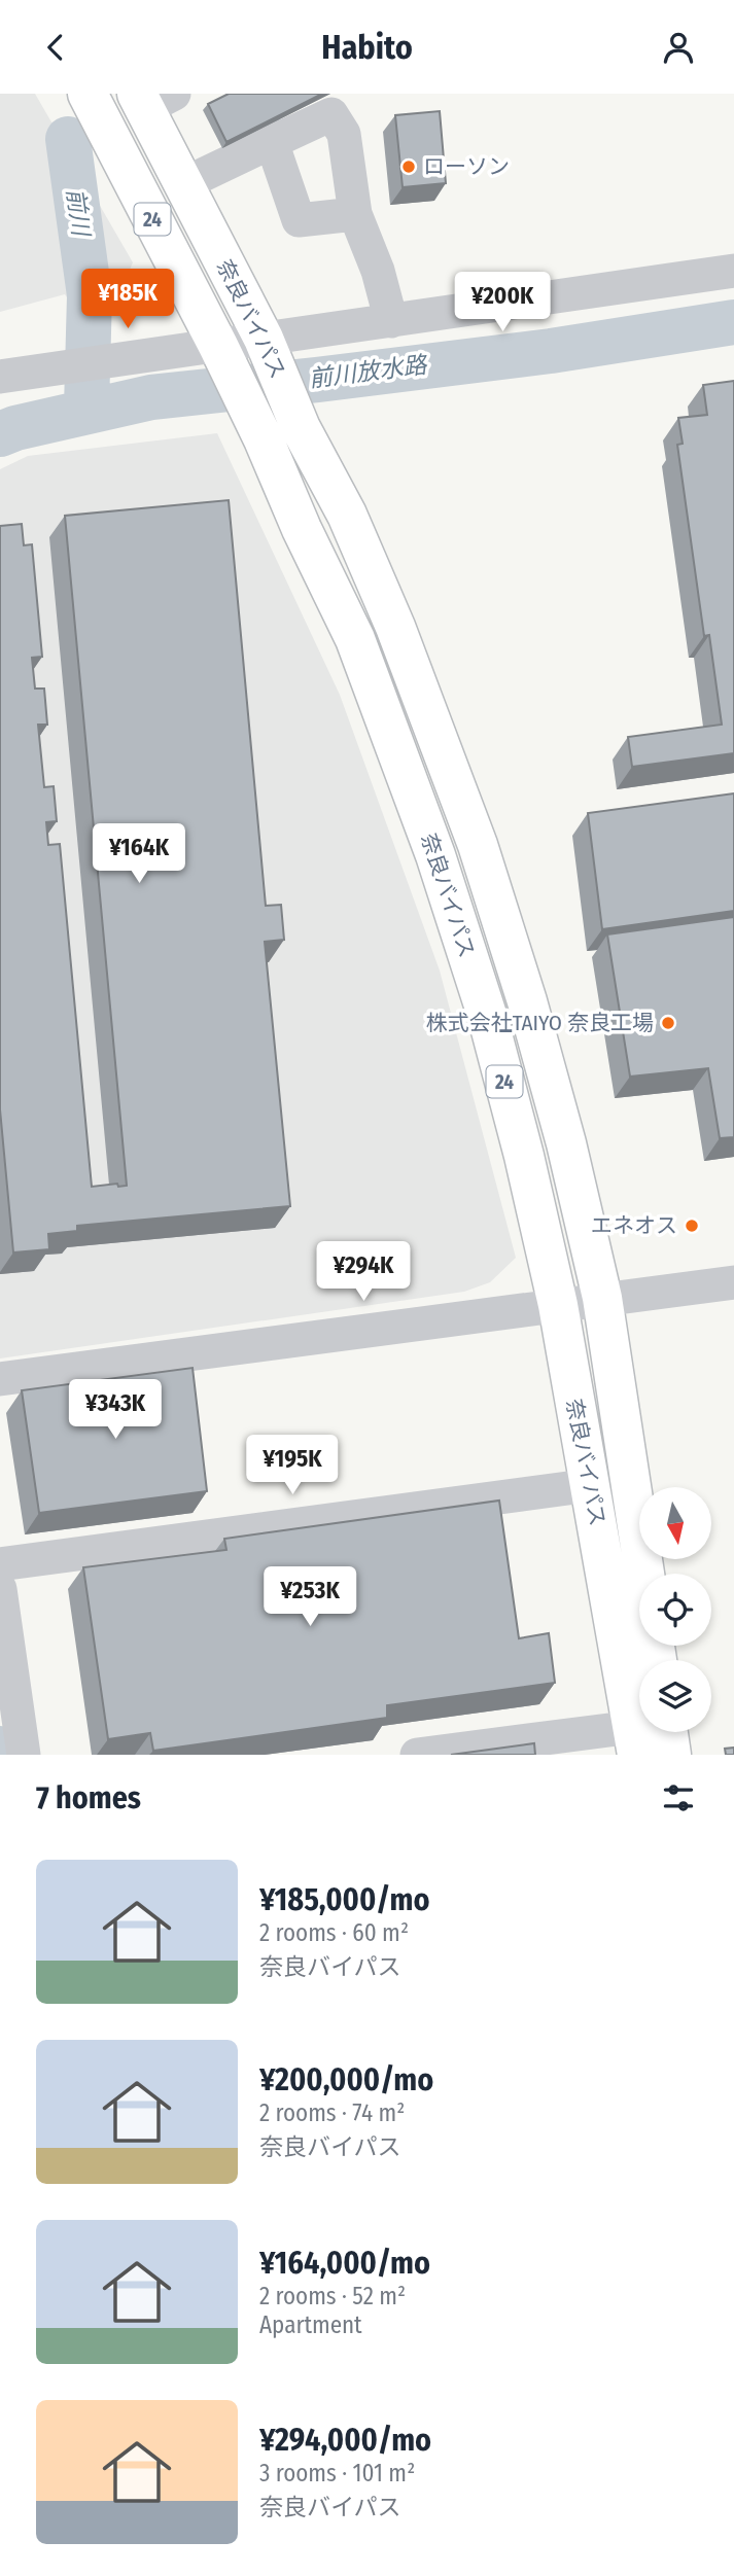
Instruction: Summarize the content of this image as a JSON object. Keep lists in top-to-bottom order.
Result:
{
  "streets": {
    "highway": ["24", "奈良バイパス"]
  },
  "water": ["前川", "前川放水路"],
  "places": ["ローソン", "株式会社TAIYO 奈良工場", "エネオス"],
  "north": "bottom",
  "page": {
    "header": "Habito",
    "price": [
      "¥185K",
      "¥200K",
      "¥164K",
      "¥294K",
      "¥343K",
      "¥195K",
      "¥253K"
    ],
    "heading": "7 homes",
    "list": [
      {
        "name": "¥185,000/mo",
        "note": "2 rooms · 60 m² · 奈良バイパス"
      },
      {
        "name": "¥200,000/mo",
        "note": "2 rooms · 74 m² · 奈良バイパス"
      },
      {
        "name": "¥164,000/mo",
        "note": "2 rooms · 52 m² · Apartment"
      },
      {
        "name": "¥294,000/mo",
        "note": "3 rooms · 101 m² · 奈良バイパス"
      }
    ]
  }
}
